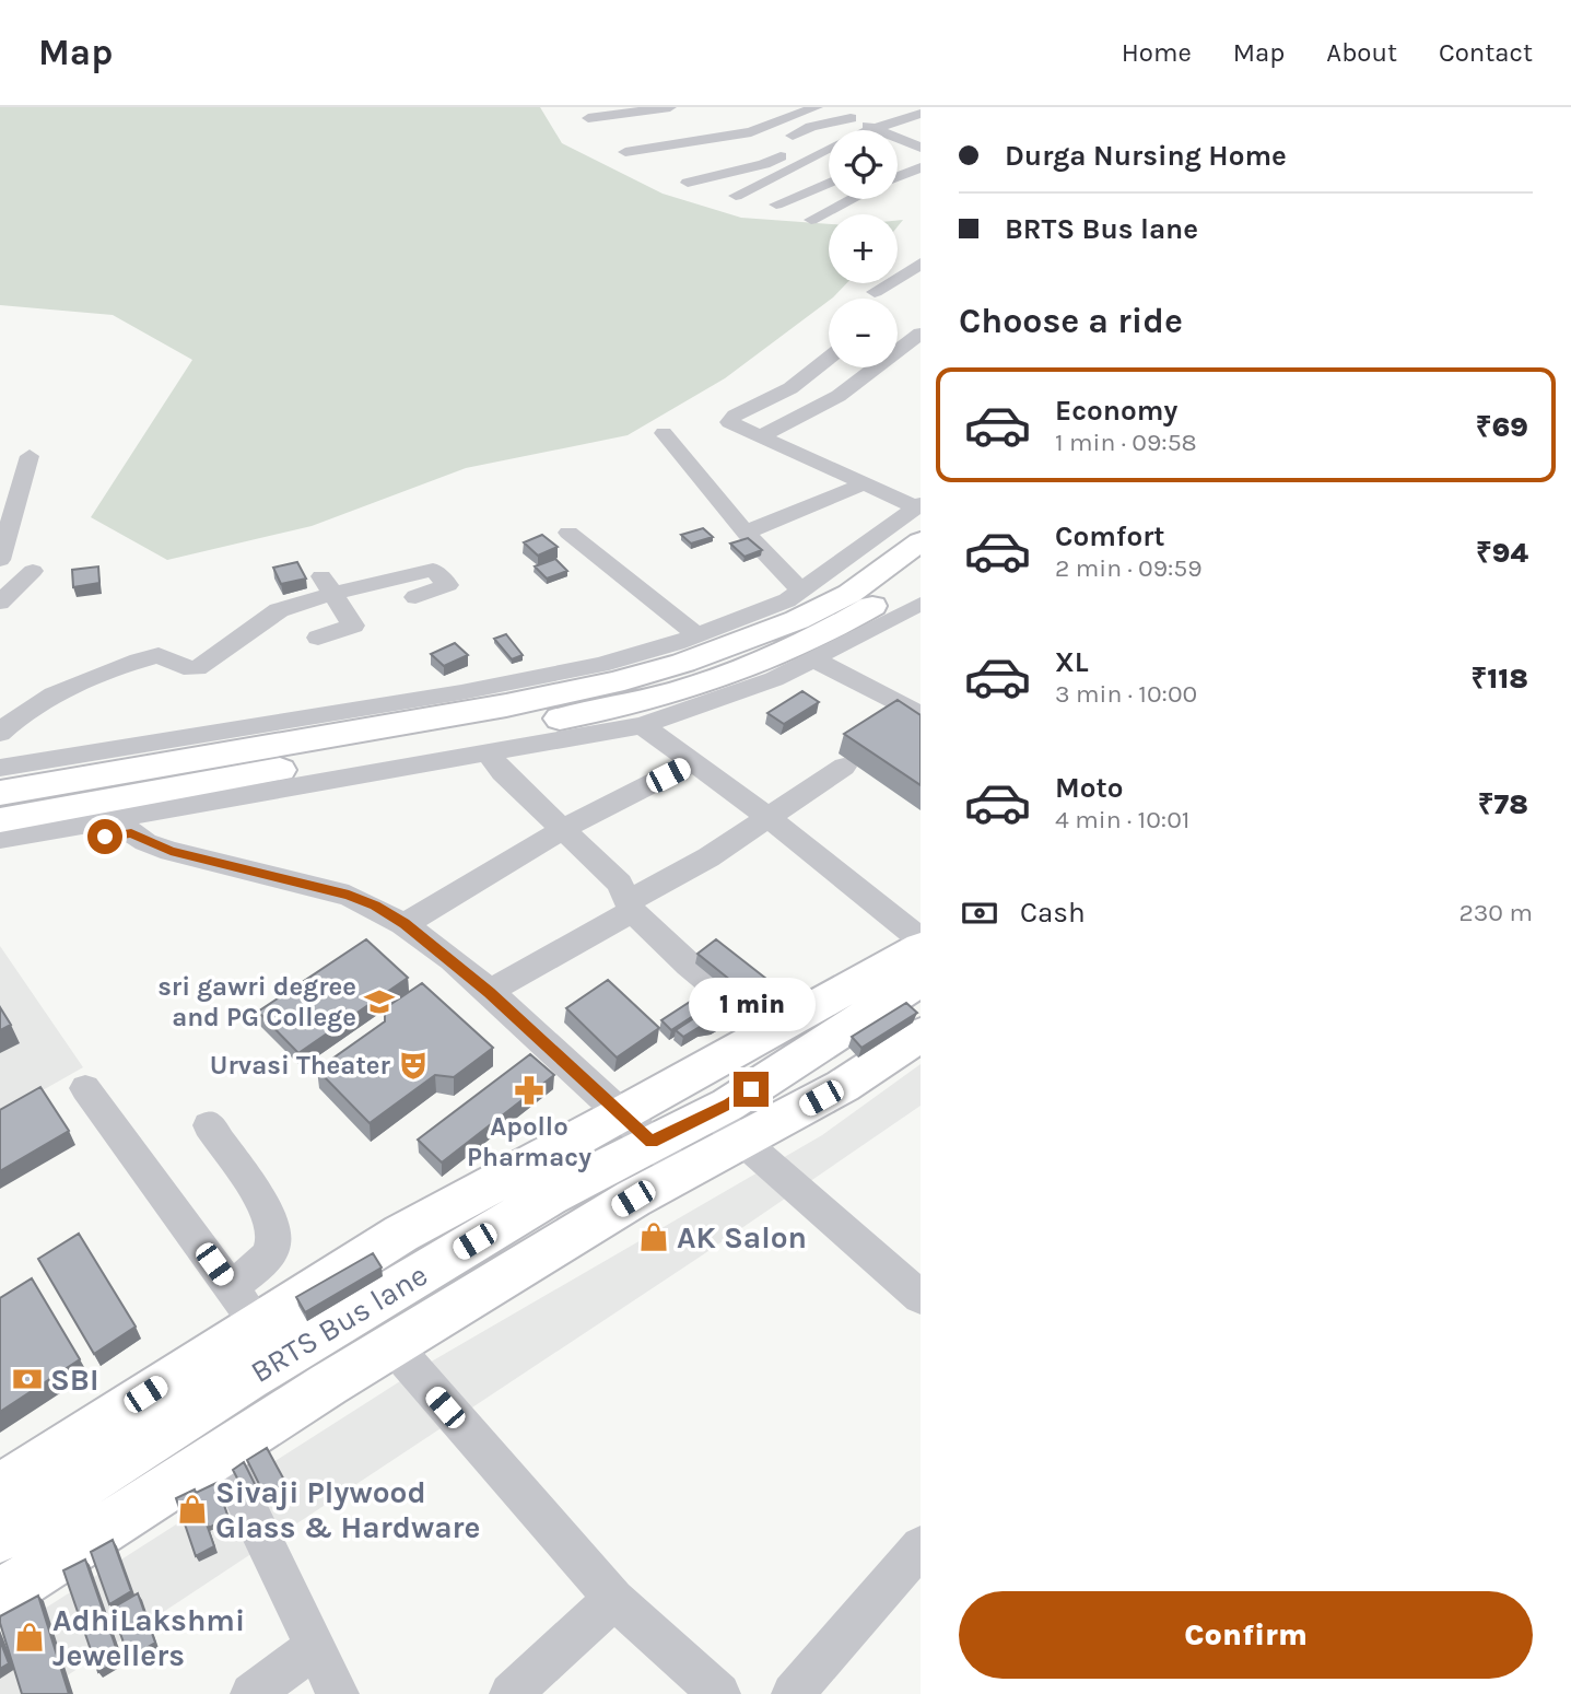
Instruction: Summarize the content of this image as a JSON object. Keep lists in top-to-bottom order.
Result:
{
  "streets": {
    "main road": ["BRTS Bus lane"]
  },
  "places": {
    "school or university": ["sri gawri degree and PG College"],
    "theatre": ["Urvasi Theater"],
    "pharmacy": ["Apollo Pharmacy"],
    "shop": ["AK Salon", "Sivaji Plywood Glass & Hardware", "AdhiLakshmi Jewellers"],
    "bank": ["SBI"]
  },
  "page": {
    "header": "Map",
    "nav": [
      "Home",
      "Map",
      "About",
      "Contact"
    ],
    "banner": ["Durga Nursing Home", "BRTS Bus lane"],
    "map_buttons": ["+", "−"],
    "heading": "Choose a ride",
    "list": [
      {
        "name": "Economy",
        "note": "1 min · 09:58",
        "value": "₹69"
      },
      {
        "name": "Comfort",
        "note": "2 min · 09:59",
        "value": "₹94"
      },
      {
        "name": "XL",
        "note": "3 min · 10:00",
        "value": "₹118"
      },
      {
        "name": "Moto",
        "note": "4 min · 10:01",
        "value": "₹78"
      }
    ],
    "pay": ["Cash", "230 m"],
    "bubble": "1 min",
    "buttons": "Confirm"
  }
}
